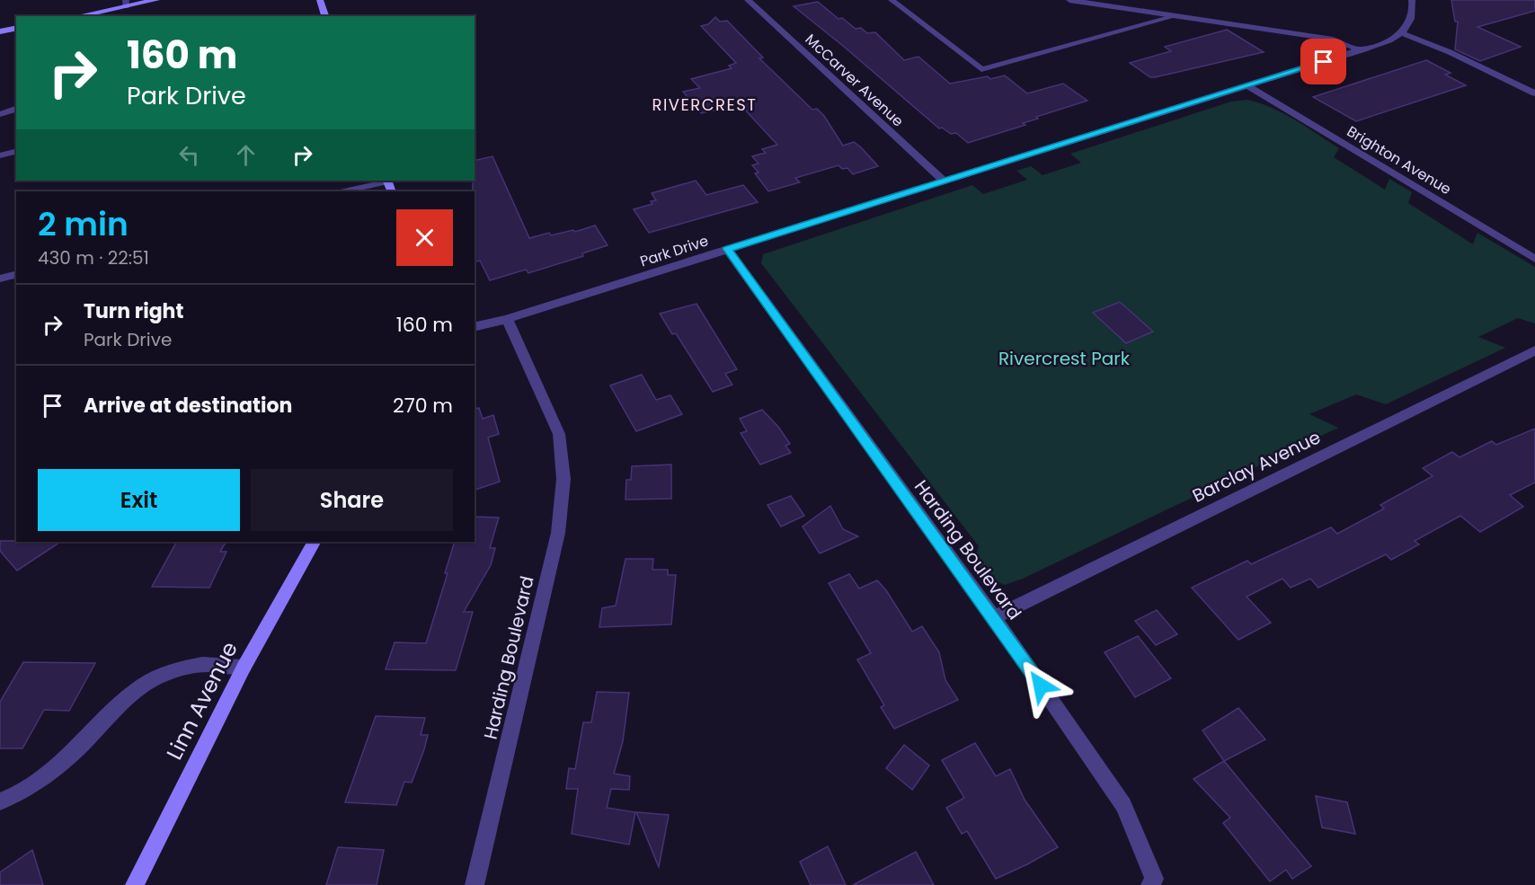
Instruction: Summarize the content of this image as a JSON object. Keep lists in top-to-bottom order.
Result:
{
  "streets": {
    "main road": ["Linn Avenue"],
    "street": [
      "McCarver Avenue",
      "Brighton Avenue",
      "Park Drive",
      "Barclay Avenue",
      "Harding Boulevard"
    ]
  },
  "crossings": [
    ["McCarver Avenue", "Park Drive"],
    ["Brighton Avenue", "Park Drive"],
    ["Park Drive", "Harding Boulevard"],
    ["Barclay Avenue", "Harding Boulevard"]
  ],
  "districts": ["RIVERCREST"],
  "parks": ["Rivercrest Park"],
  "page": {
    "turn": ["160 m", "Park Drive"],
    "heading": ["2 min", "430 m · 22:51"],
    "list": [
      {
        "name": "Turn right",
        "note": "Park Drive",
        "value": "160 m"
      },
      {
        "name": "Arrive at destination",
        "value": "270 m"
      }
    ],
    "buttons": ["Exit", "Share"]
  }
}
